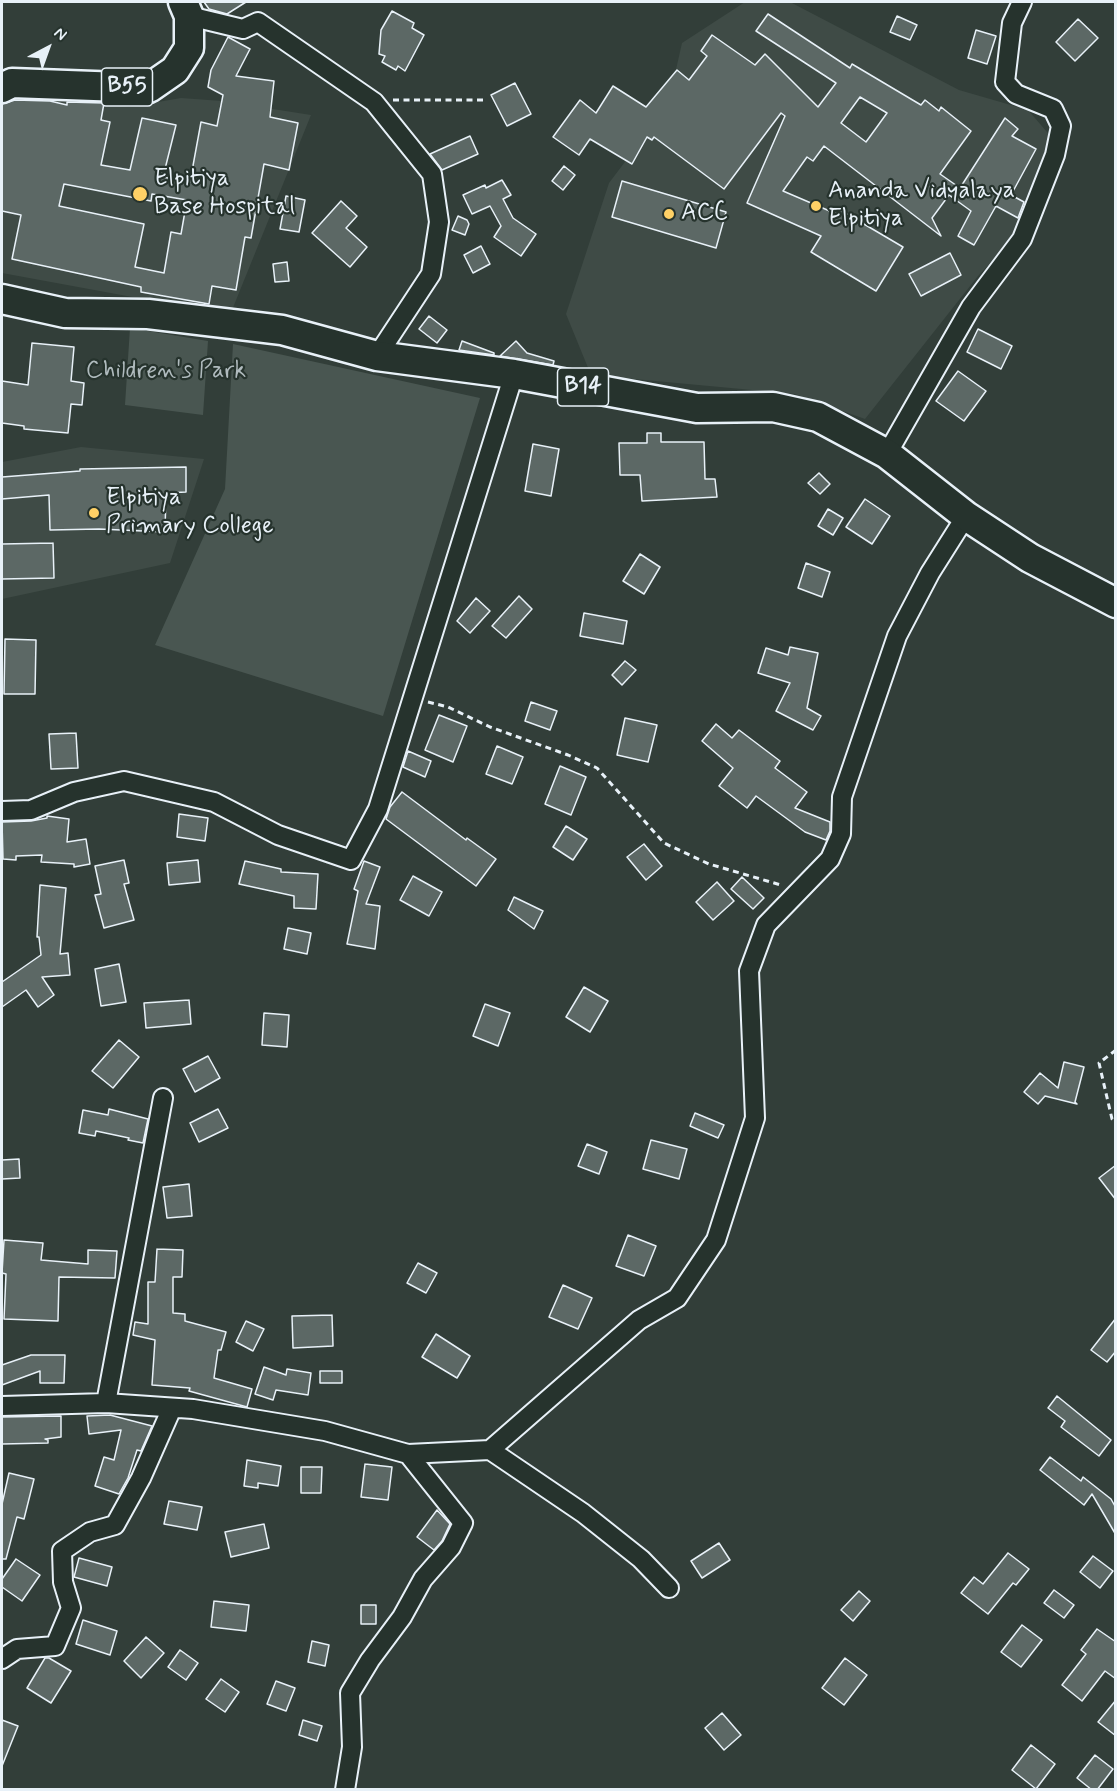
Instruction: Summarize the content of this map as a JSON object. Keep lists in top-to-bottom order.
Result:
{
  "streets": {
    "main road": ["B55", "B14"]
  },
  "parks": ["Children's Park"],
  "places": [
    "Elpitiya Base Hospital",
    "Ananda Vidyalaya Elpitiya",
    "ACC",
    "Elpitiya Primary College"
  ],
  "north": "top right"
}
